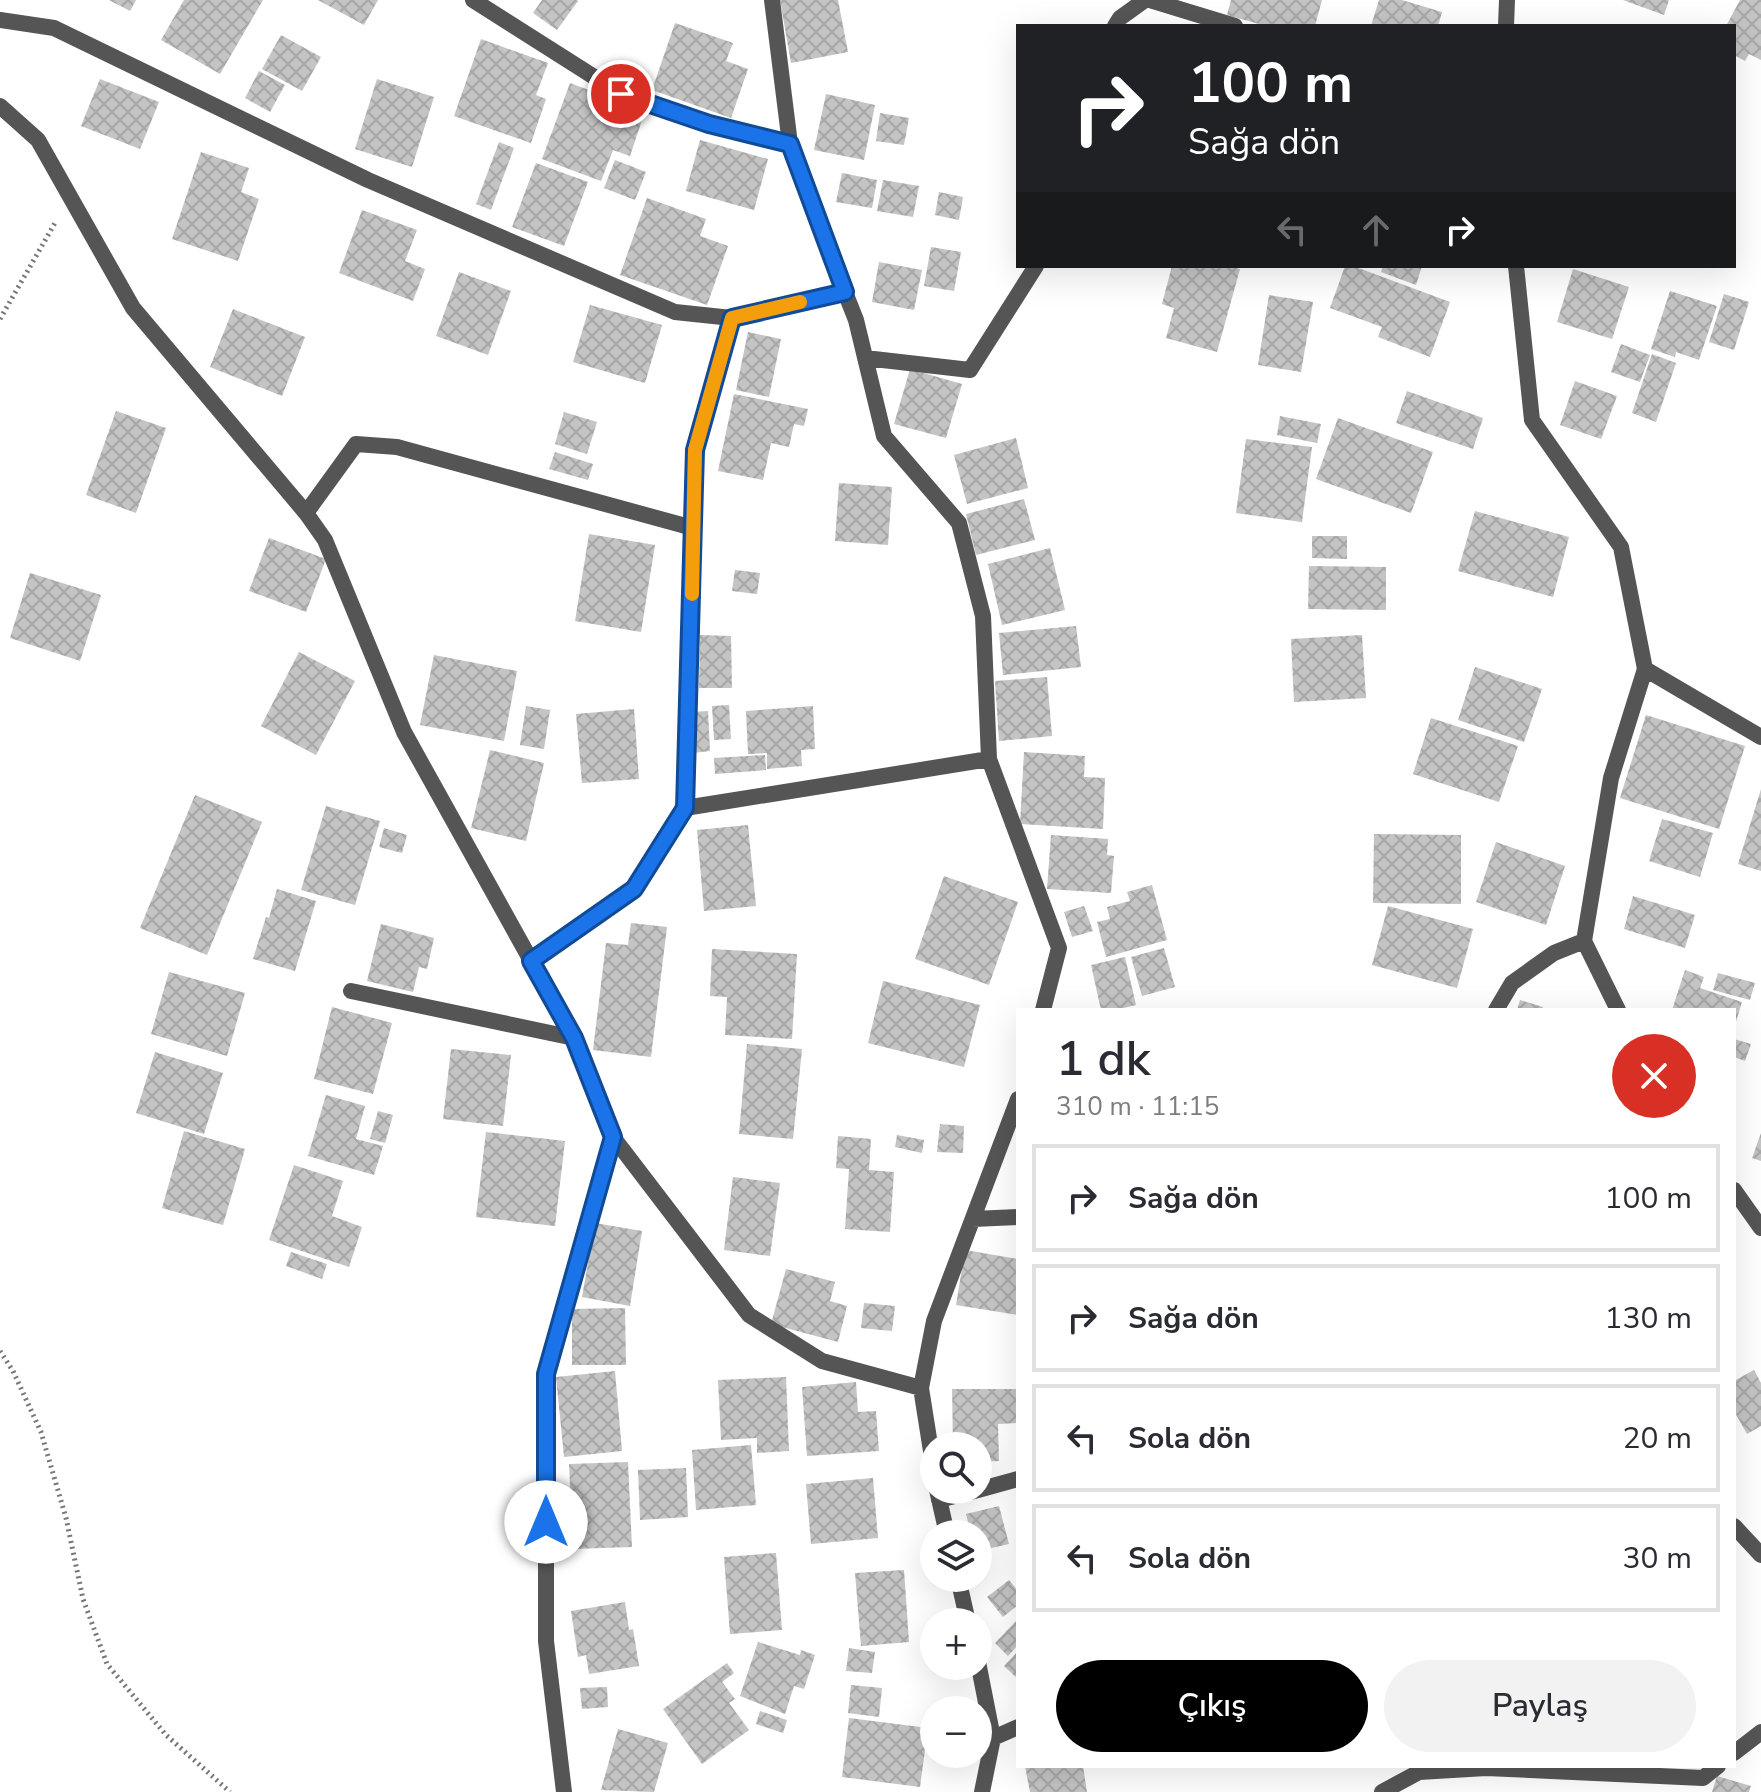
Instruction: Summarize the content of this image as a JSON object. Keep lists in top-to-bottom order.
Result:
{
  "page": {
    "turn": ["100 m", "Sağa dön"],
    "heading": ["1 dk", "310 m · 11:15"],
    "list": [
      {
        "name": "Sağa dön",
        "value": "100 m"
      },
      {
        "name": "Sağa dön",
        "value": "130 m"
      },
      {
        "name": "Sola dön",
        "value": "20 m"
      },
      {
        "name": "Sola dön",
        "value": "30 m"
      }
    ],
    "map_buttons": ["+", "−"],
    "buttons": ["Çıkış", "Paylaş"]
  }
}
